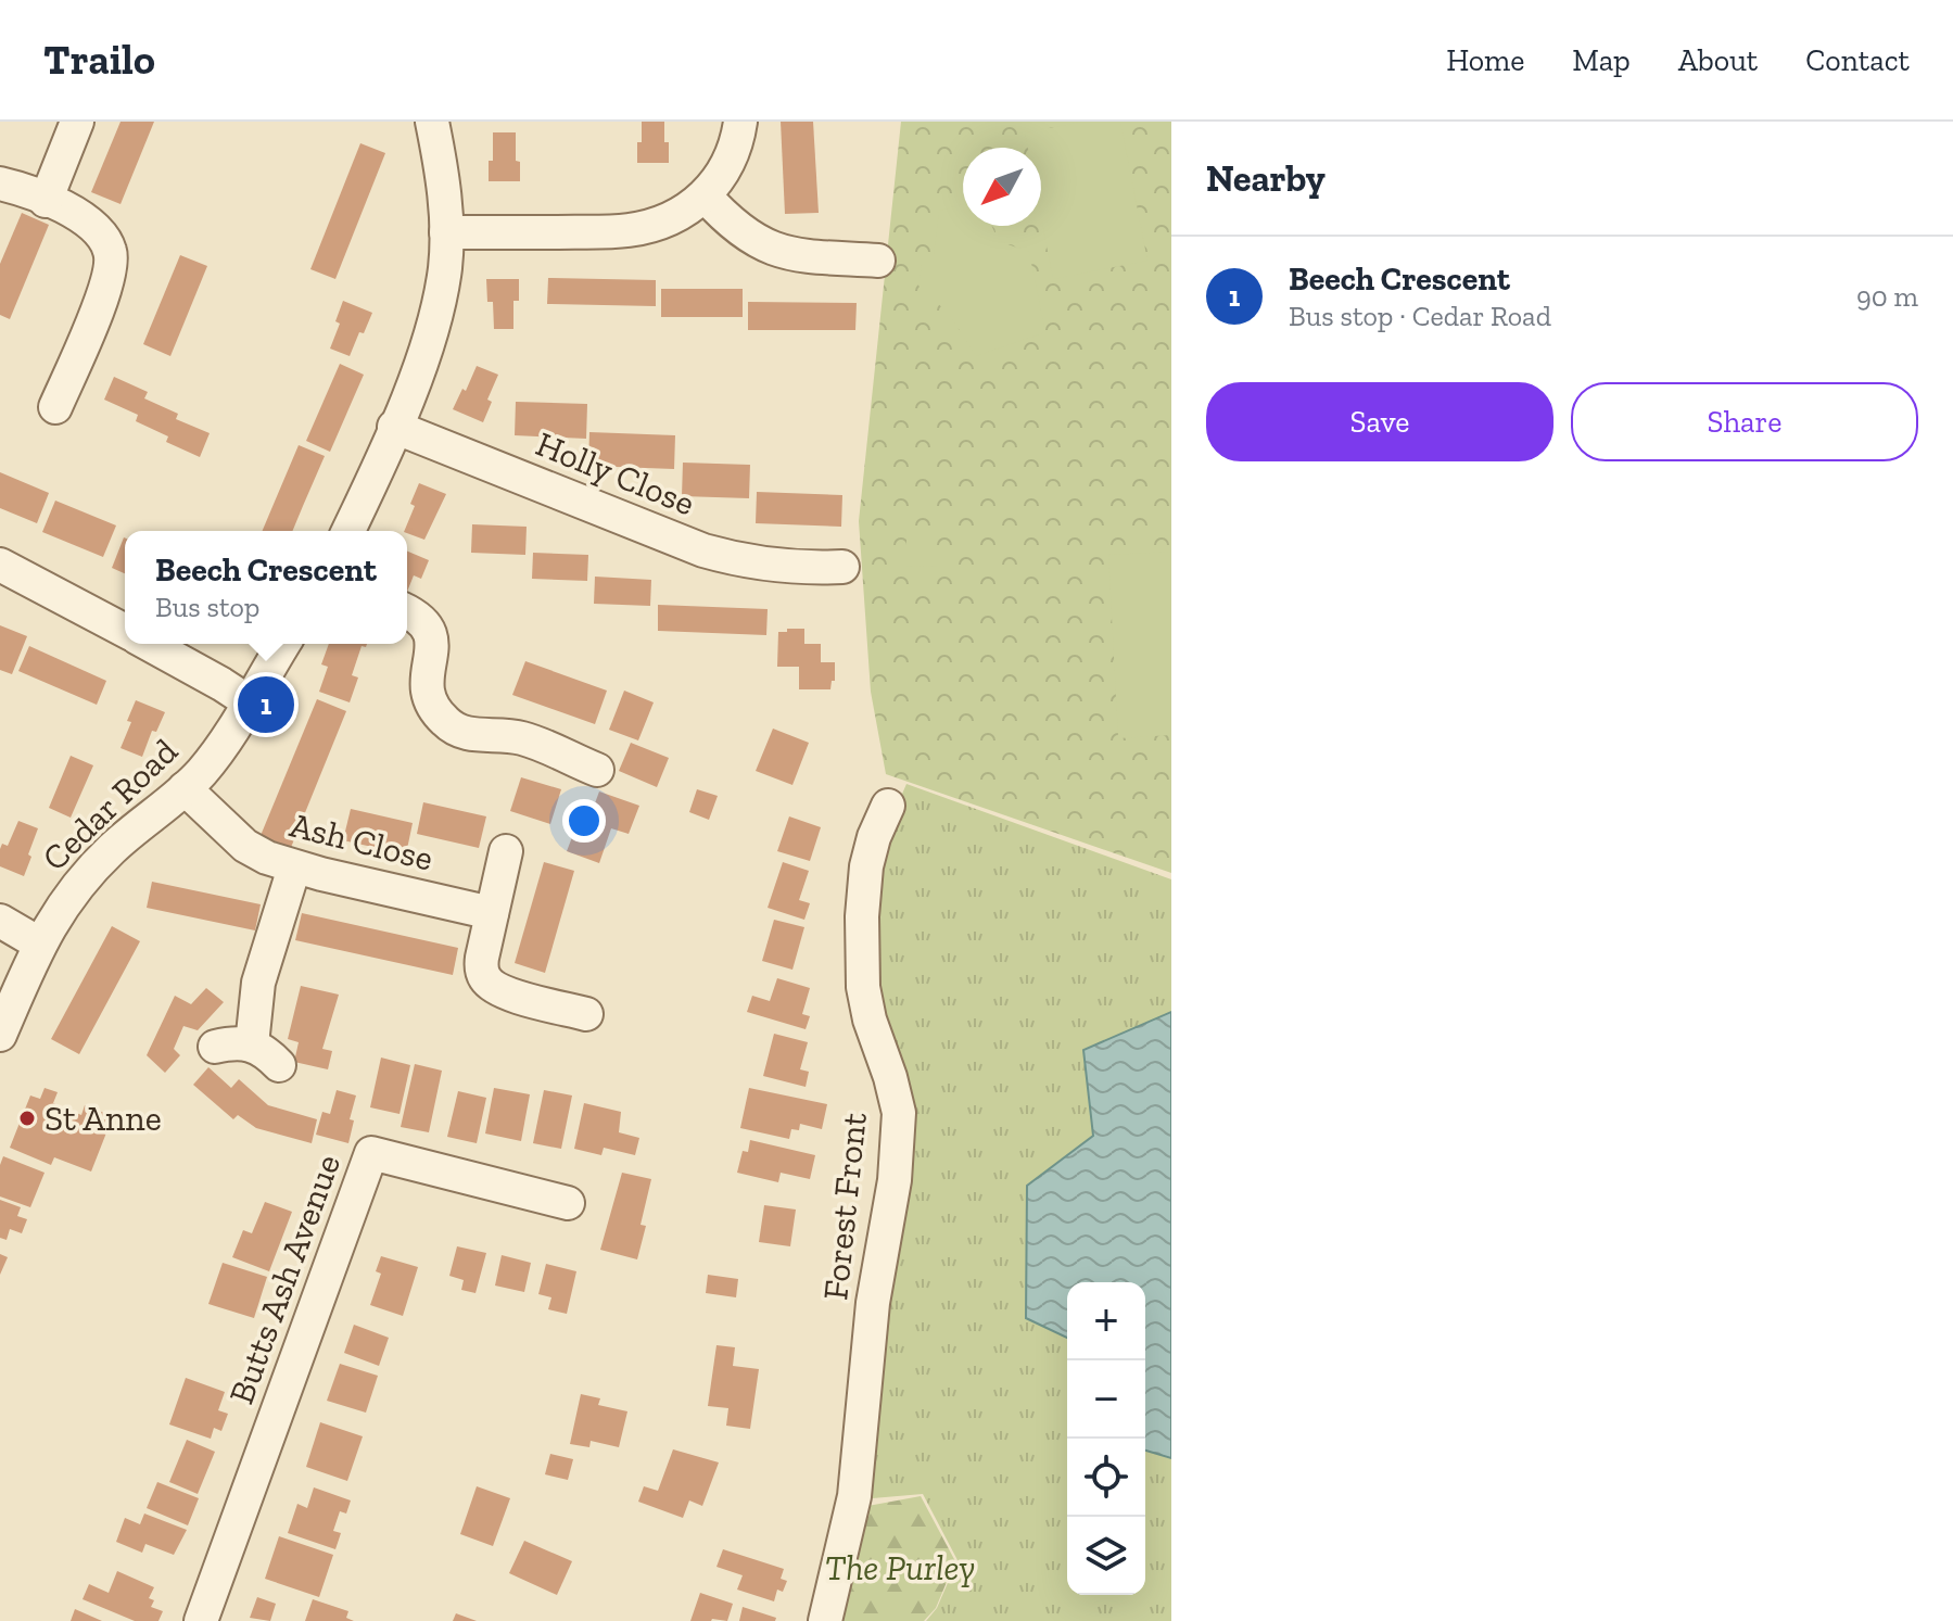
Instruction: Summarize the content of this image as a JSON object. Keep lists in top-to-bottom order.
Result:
{
  "streets": {
    "street": [
      "Holly Close",
      "Cedar Road",
      "Ash Close",
      "Forest Front",
      "Butts Ash Avenue"
    ]
  },
  "crossings": [
    ["Cedar Road", "Ash Close"]
  ],
  "parks": ["The Purley"],
  "places": ["St Anne"],
  "north": "bottom left",
  "page": {
    "header": "Trailo",
    "nav": [
      "Home",
      "Map",
      "About",
      "Contact"
    ],
    "heading": "Nearby",
    "list": [
      {
        "mark": "1",
        "name": "Beech Crescent",
        "note": "Bus stop · Cedar Road",
        "value": "90 m"
      }
    ],
    "buttons": ["Save", "Share"],
    "popup": ["Beech Crescent", "Bus stop"],
    "pins": "1",
    "map_buttons": ["+", "−"]
  }
}
